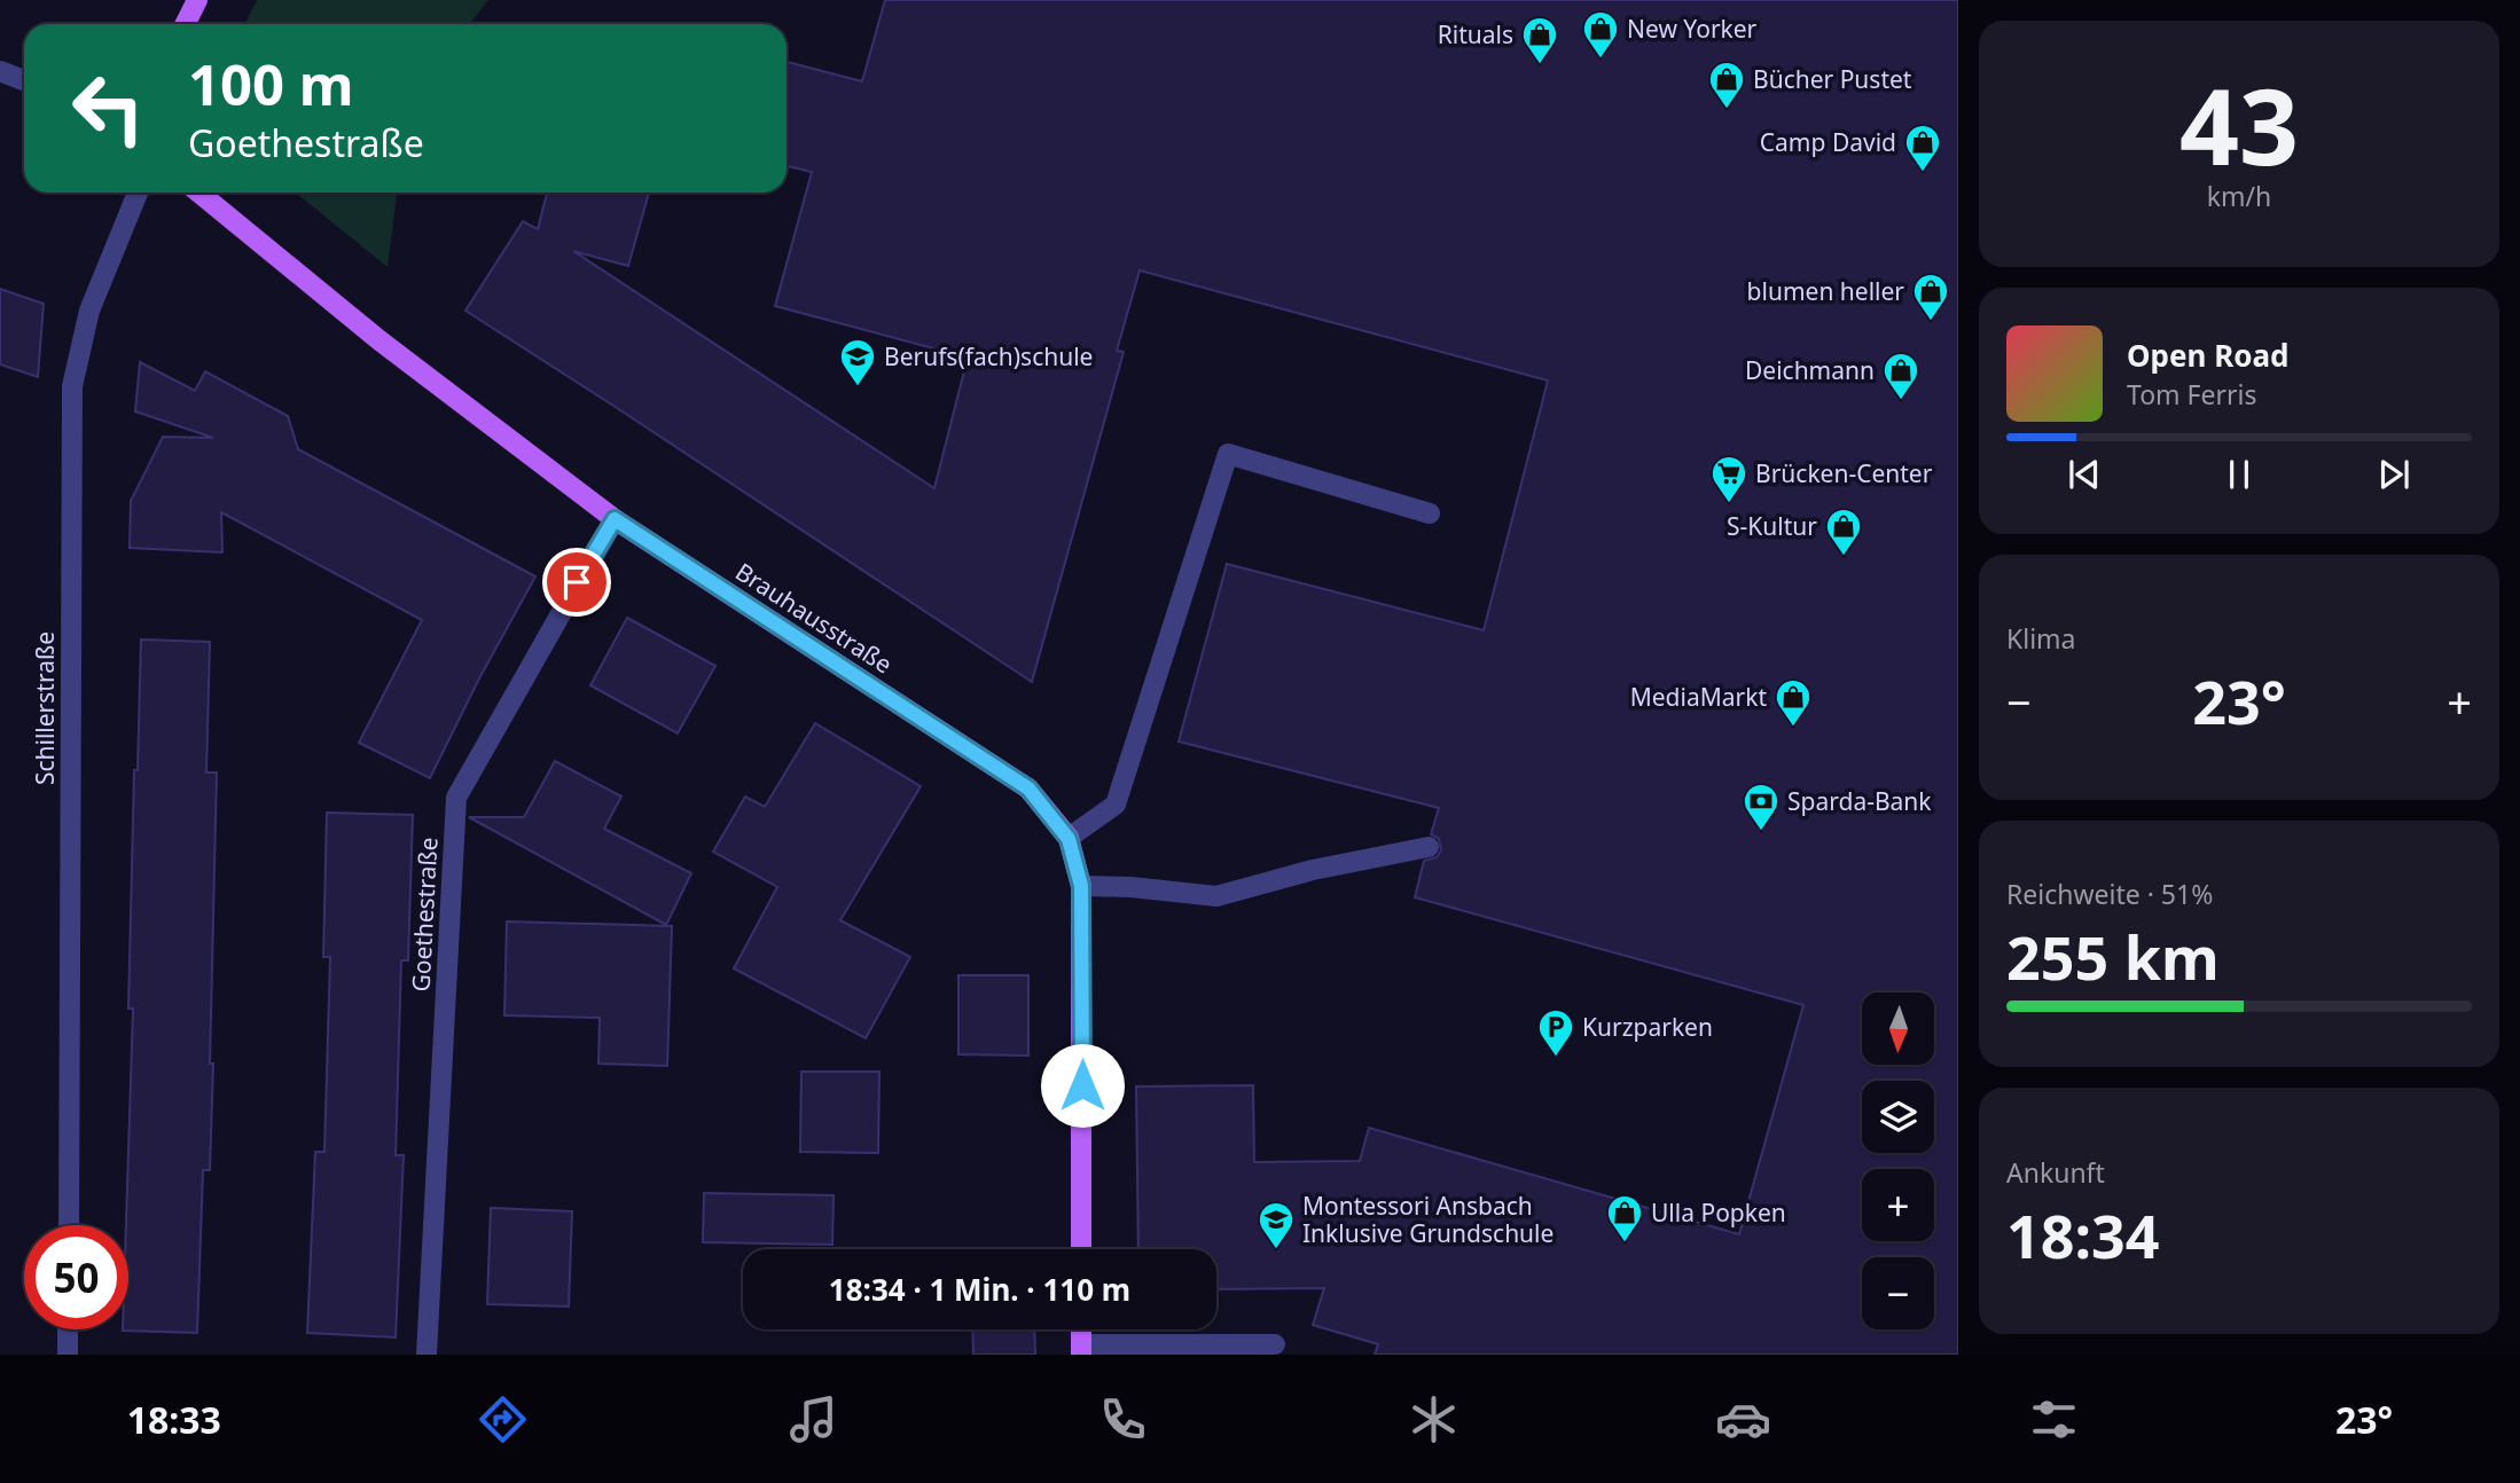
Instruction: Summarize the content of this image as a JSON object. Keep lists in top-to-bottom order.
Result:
{
  "streets": {
    "main road": ["Brauhausstraße"],
    "street": ["Schillerstraße", "Goethestraße"]
  },
  "crossings": [
    ["Brauhausstraße", "Goethestraße"]
  ],
  "places": {
    "shop": [
      "New Yorker",
      "Rituals",
      "Bücher Pustet",
      "Camp David",
      "blumen heller",
      "Deichmann",
      "S-Kultur",
      "MediaMarkt",
      "Ulla Popken"
    ],
    "school or university": ["Berufs(fach)schule", "Montessori Ansbach Inklusive Grundschule"],
    "supermarket": ["Brücken-Center"],
    "bank": ["Sparda-Bank"],
    "parking": ["Kurzparken"]
  },
  "north": "bottom",
  "page": {
    "tile": [
      ["43", "km/h"],
      "Klima",
      ["Reichweite · 51%", "255 km"],
      ["Ankunft", "18:34"]
    ],
    "turn": ["100 m", "Goethestraße"],
    "song": ["Open Road", "Tom Ferris"],
    "heat": ["−", "23°", "+"],
    "map_buttons": ["+", "−"],
    "limit": "50",
    "trip": "18:34 · 1 Min. · 110 m",
    "tabs": ["18:33", "23°"]
  }
}
